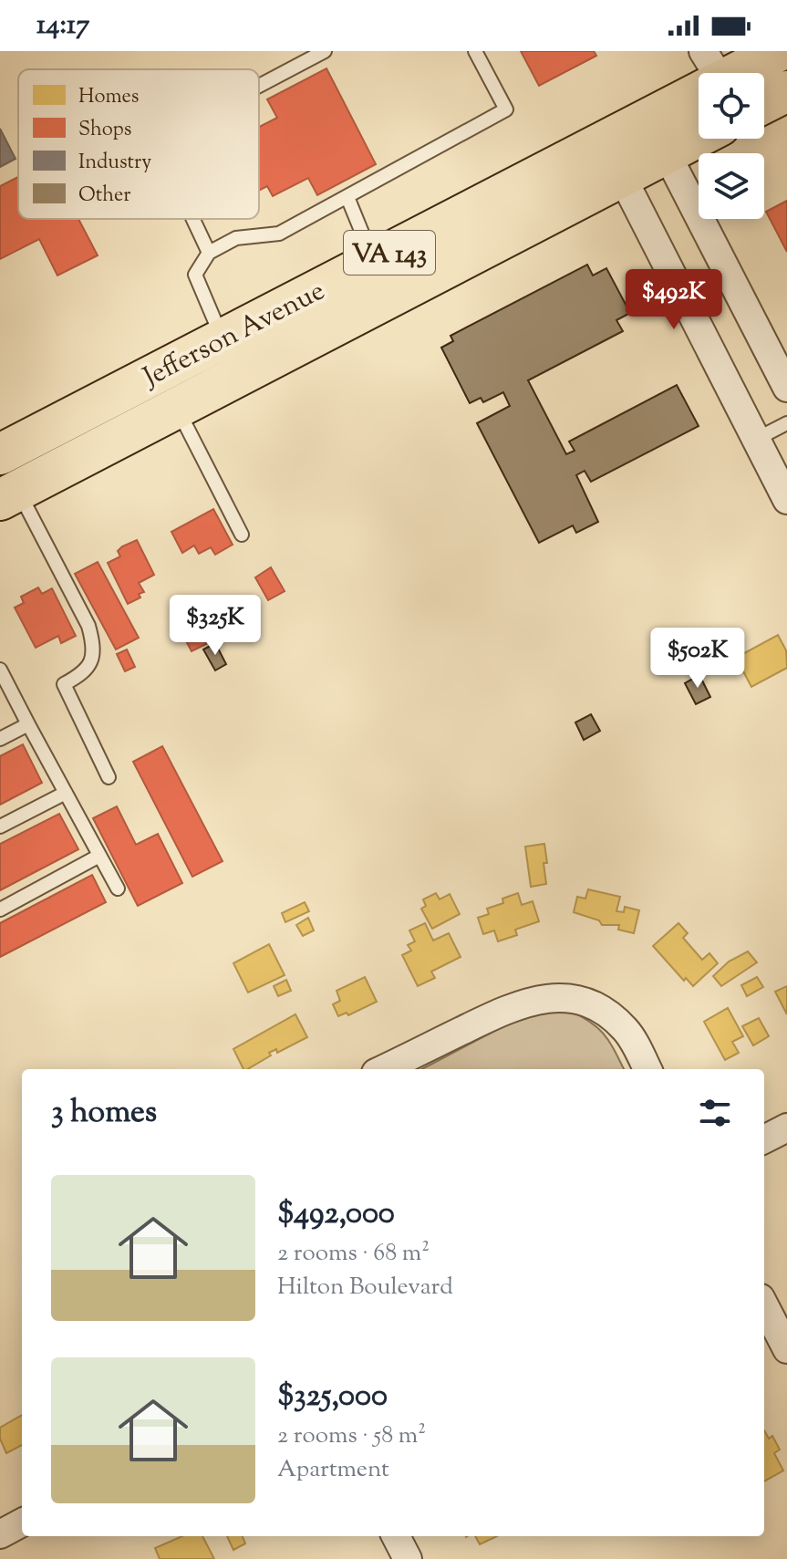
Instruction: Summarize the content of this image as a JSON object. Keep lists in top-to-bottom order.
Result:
{
  "streets": {
    "main road": ["VA 143", "Jefferson Avenue"]
  },
  "legend": [
    "Homes",
    "Shops",
    "Industry",
    "Other"
  ],
  "page": {
    "status": "14:17",
    "price": ["$492K", "$325K", "$502K"],
    "heading": "3 homes",
    "list": [
      {
        "name": "$492,000",
        "note": "2 rooms · 68 m² · Hilton Boulevard"
      },
      {
        "name": "$325,000",
        "note": "2 rooms · 58 m² · Apartment"
      }
    ]
  }
}
